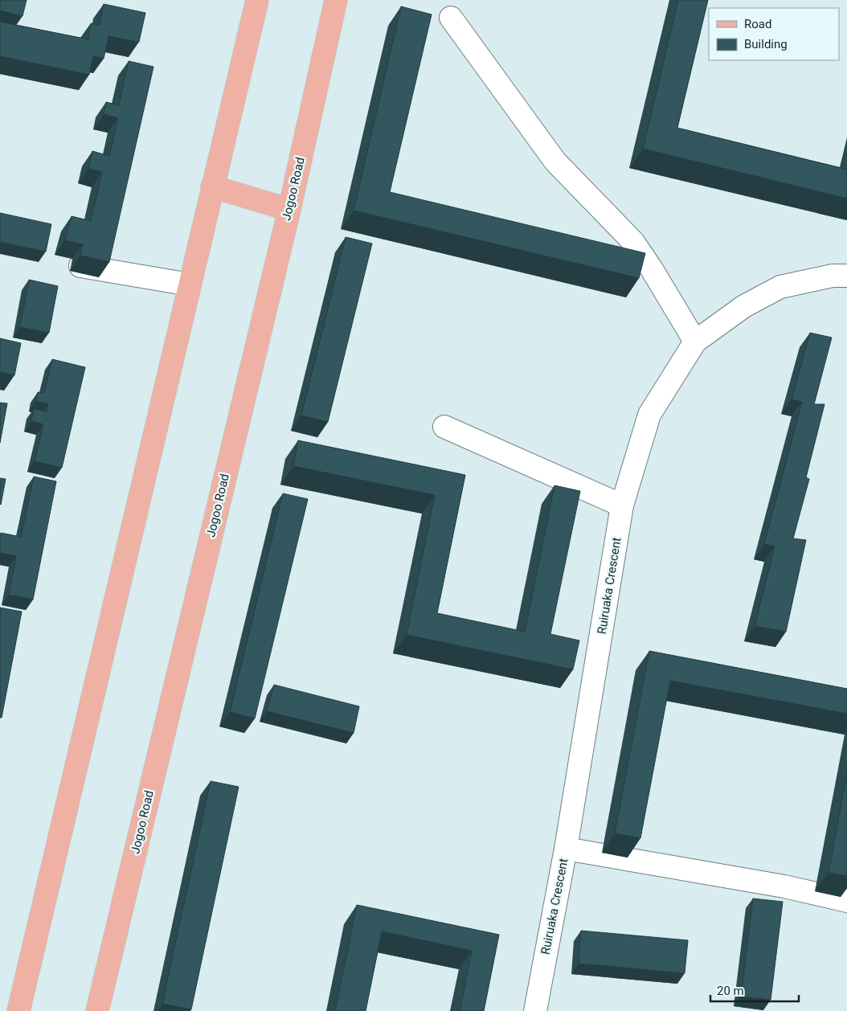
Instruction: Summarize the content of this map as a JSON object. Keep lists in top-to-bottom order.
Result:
{
  "streets": {
    "main road": ["Jogoo Road"],
    "street": ["Ruiruaka Crescent"]
  },
  "legend": ["Road", "Building"],
  "scale_bar": "20 m"
}
